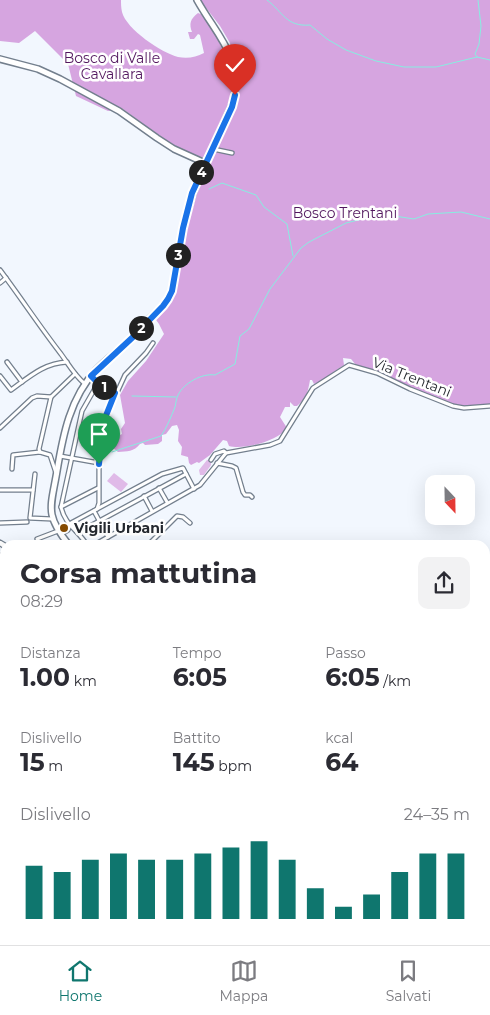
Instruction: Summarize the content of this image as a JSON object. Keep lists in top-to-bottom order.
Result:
{
  "streets": {
    "street": ["Via Trentani"]
  },
  "parks": ["Bosco di Valle Cavallara", "Bosco Trentani"],
  "places": ["Vigili Urbani"],
  "north": "bottom",
  "page": {
    "pins": [
      "4",
      "3",
      "2",
      "1"
    ],
    "heading": ["Corsa mattutina", "08:29"],
    "stats": [
      ["Distanza", "1.00 km"],
      ["Tempo", "6:05"],
      ["Passo", "6:05 /km"],
      ["Dislivello", "15 m"],
      ["Battito", "145 bpm"],
      ["kcal", "64"]
    ],
    "chart": ["Dislivello", "24–35 m"],
    "tabs": ["Home", "Mappa", "Salvati"]
  }
}
